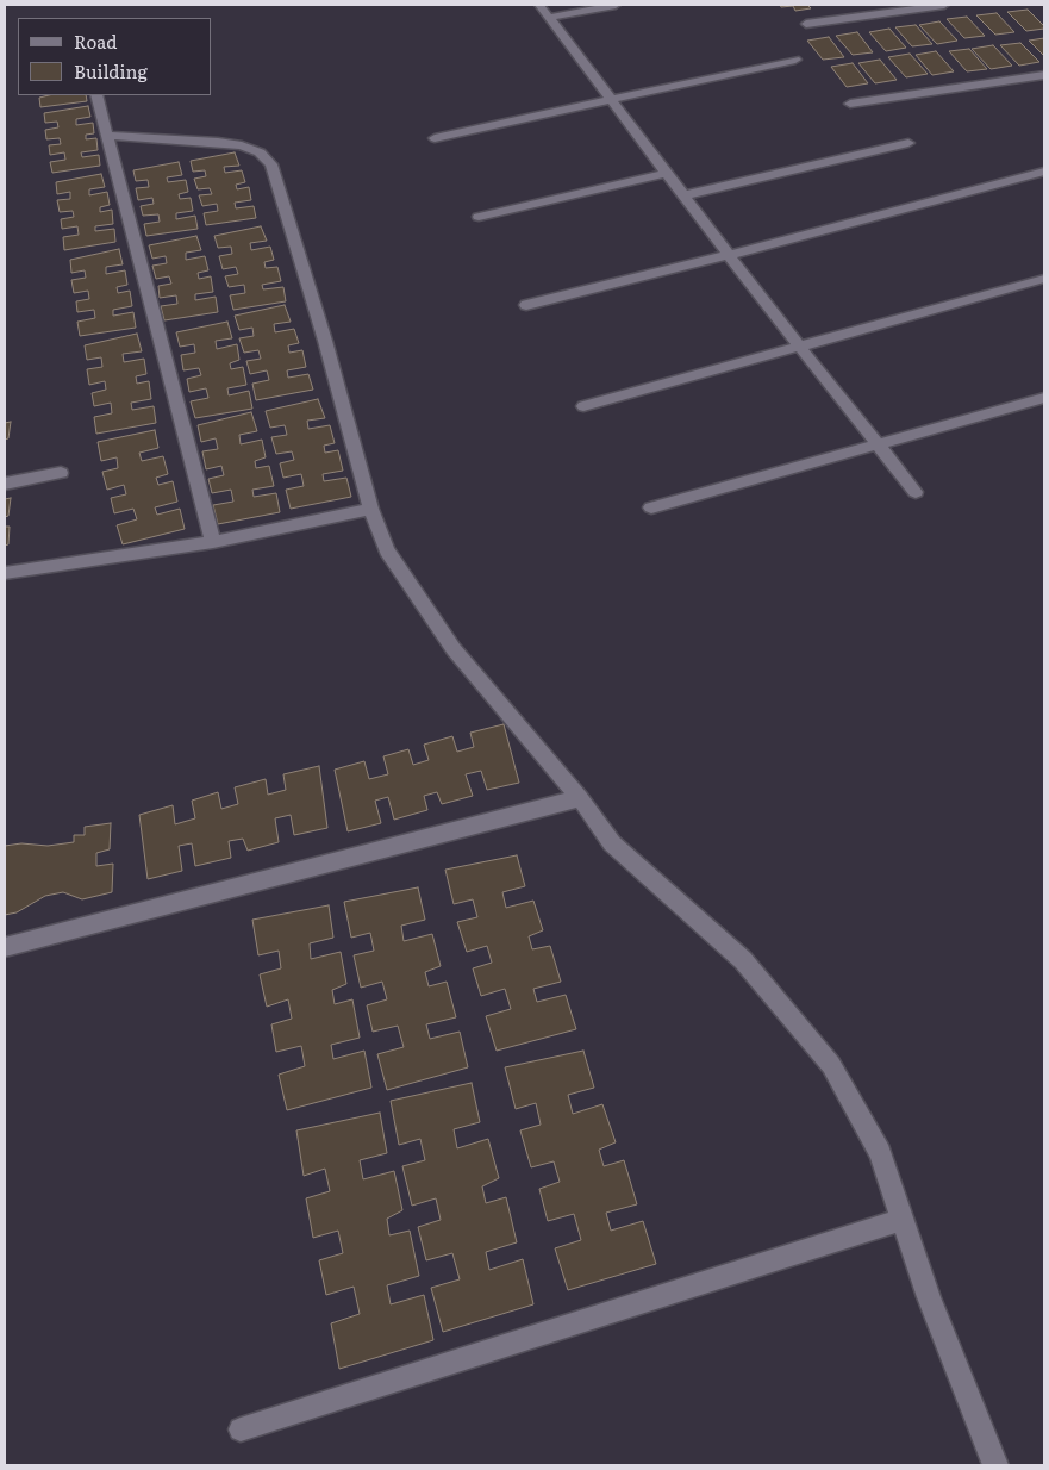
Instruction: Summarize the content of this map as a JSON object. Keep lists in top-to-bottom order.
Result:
{
  "legend": ["Road", "Building"]
}
